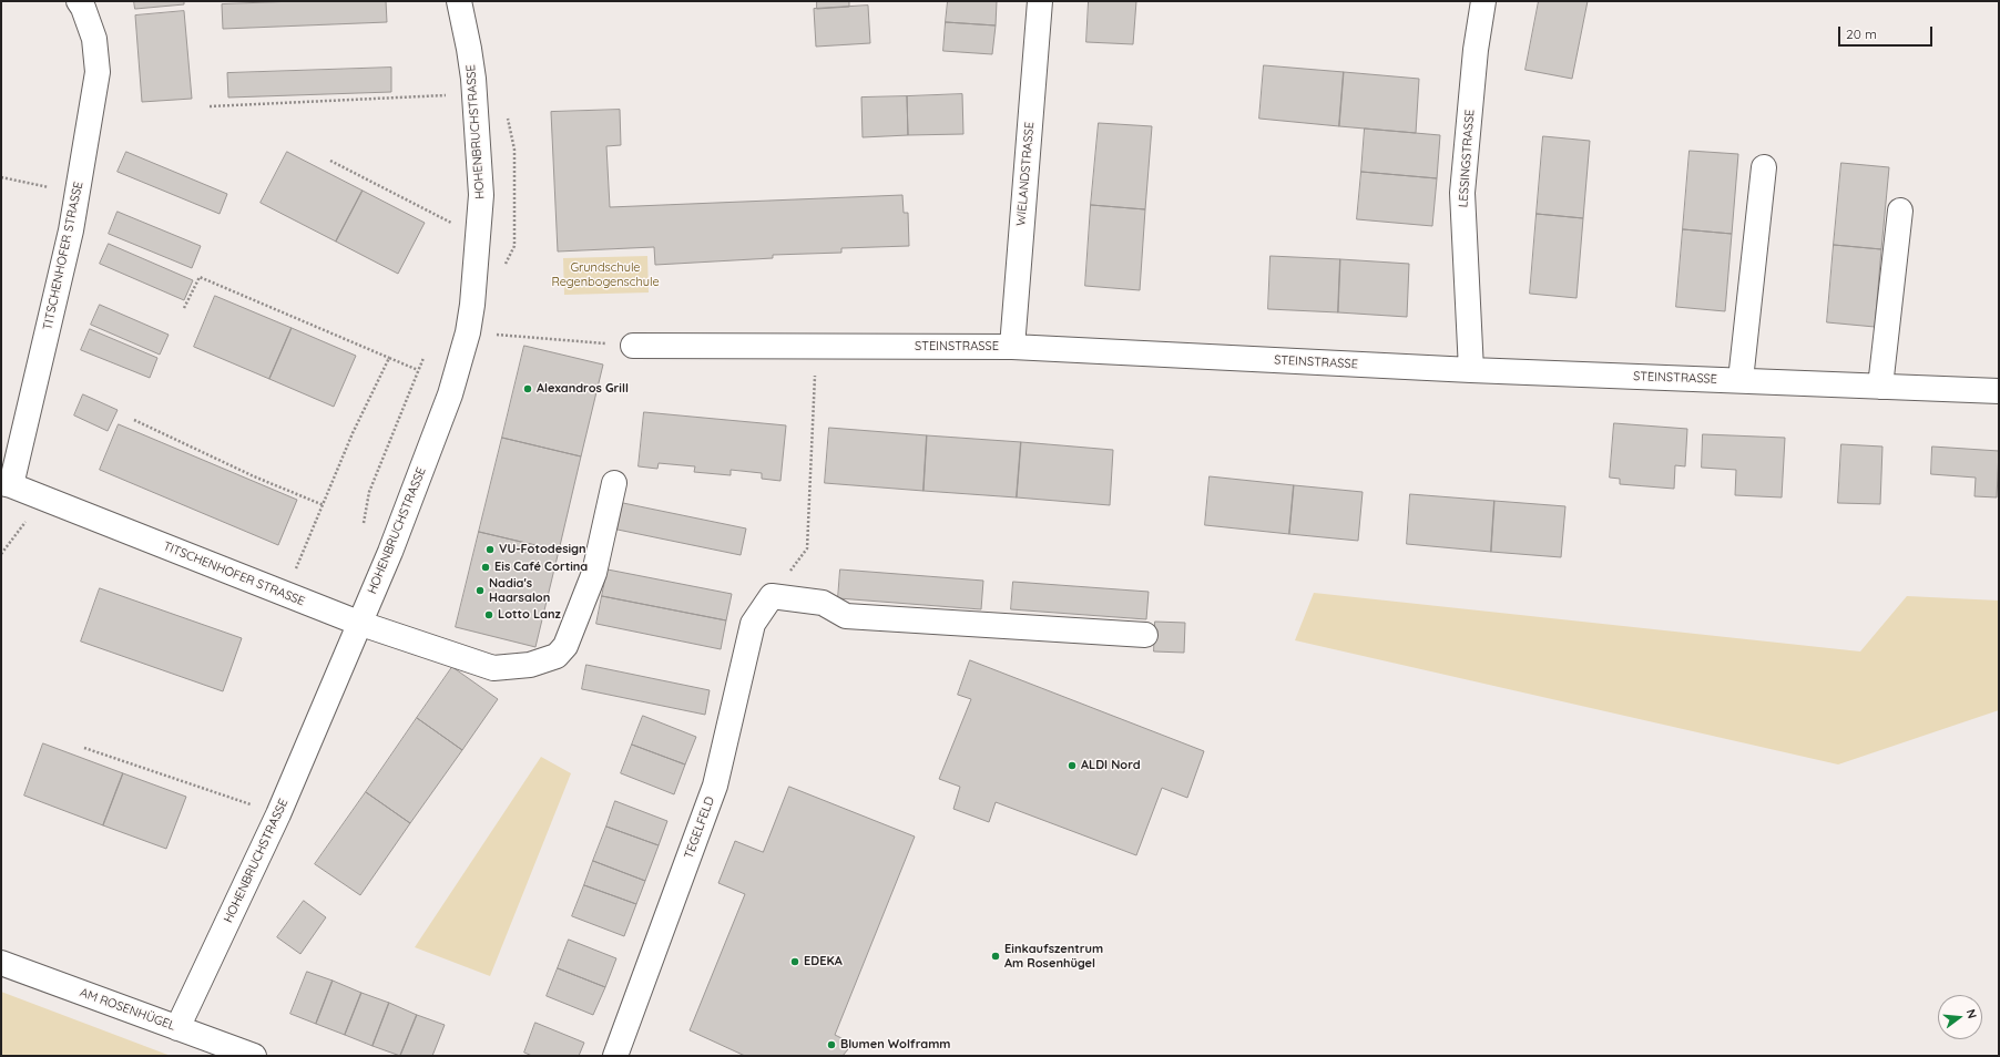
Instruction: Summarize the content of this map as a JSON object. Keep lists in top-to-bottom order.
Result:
{
  "streets": {
    "street": [
      "HOHENBRUCHSTRASSE",
      "LESSINGSTRASSE",
      "WIELANDSTRASSE",
      "TITSCHENHOFER STRASSE",
      "STEINSTRASSE",
      "TEGELFELD",
      "AM ROSENHÜGEL"
    ]
  },
  "crossings": [
    ["HOHENBRUCHSTRASSE", "TITSCHENHOFER STRASSE"],
    ["HOHENBRUCHSTRASSE", "AM ROSENHÜGEL"],
    ["LESSINGSTRASSE", "STEINSTRASSE"],
    ["WIELANDSTRASSE", "STEINSTRASSE"]
  ],
  "parks": ["Grundschule Regenbogenschule"],
  "places": [
    "Alexandros Grill",
    "VU-Fotodesign",
    "Eis Café Cortina",
    "Nadia's Haarsalon",
    "Lotto Lanz",
    "ALDI Nord",
    "Einkaufszentrum Am Rosenhügel",
    "EDEKA",
    "Blumen Wolframm"
  ],
  "scale_bar": "20 m",
  "north": "right"
}
